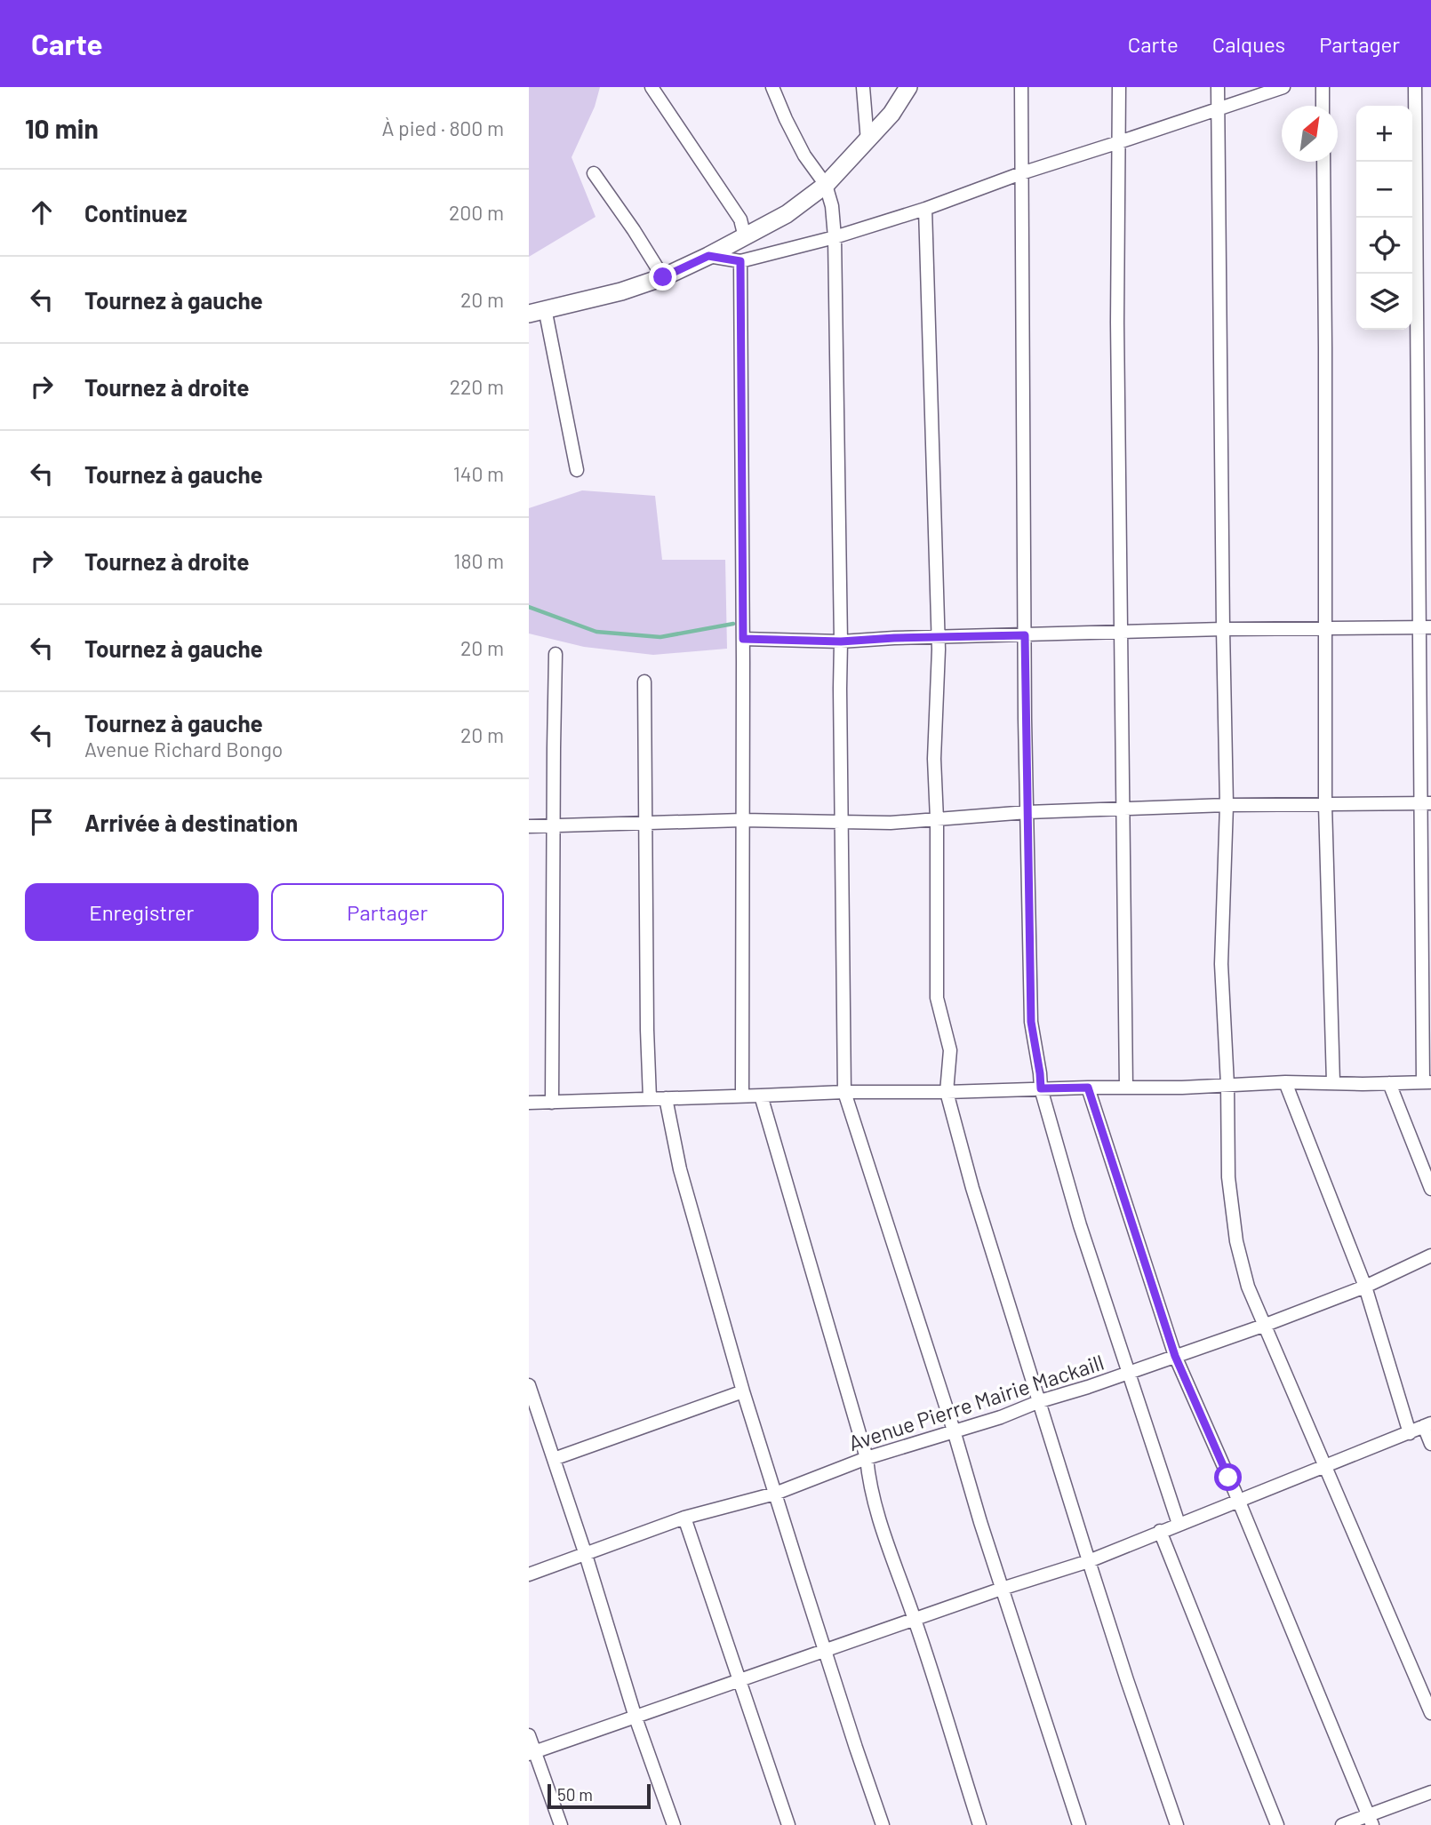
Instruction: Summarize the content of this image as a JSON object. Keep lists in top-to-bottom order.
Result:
{
  "streets": {
    "street": ["Avenue Pierre Mairie Mackaill"]
  },
  "scale_bar": "50 m",
  "north": "top right",
  "page": {
    "header": "Carte",
    "nav": ["Carte", "Calques", "Partager"],
    "heading": ["10 min", "À pied · 800 m"],
    "map_buttons": ["+", "−"],
    "list": [
      ["Continuez", "200 m"],
      ["Tournez à gauche", "20 m"],
      ["Tournez à droite", "220 m"],
      ["Tournez à gauche", "140 m"],
      ["Tournez à droite", "180 m"],
      ["Tournez à gauche", "20 m"],
      ["Tournez à gauche", "Avenue Richard Bongo", "20 m"],
      "Arrivée à destination"
    ],
    "buttons": ["Enregistrer", "Partager"],
    "scale": "50 m"
  }
}
